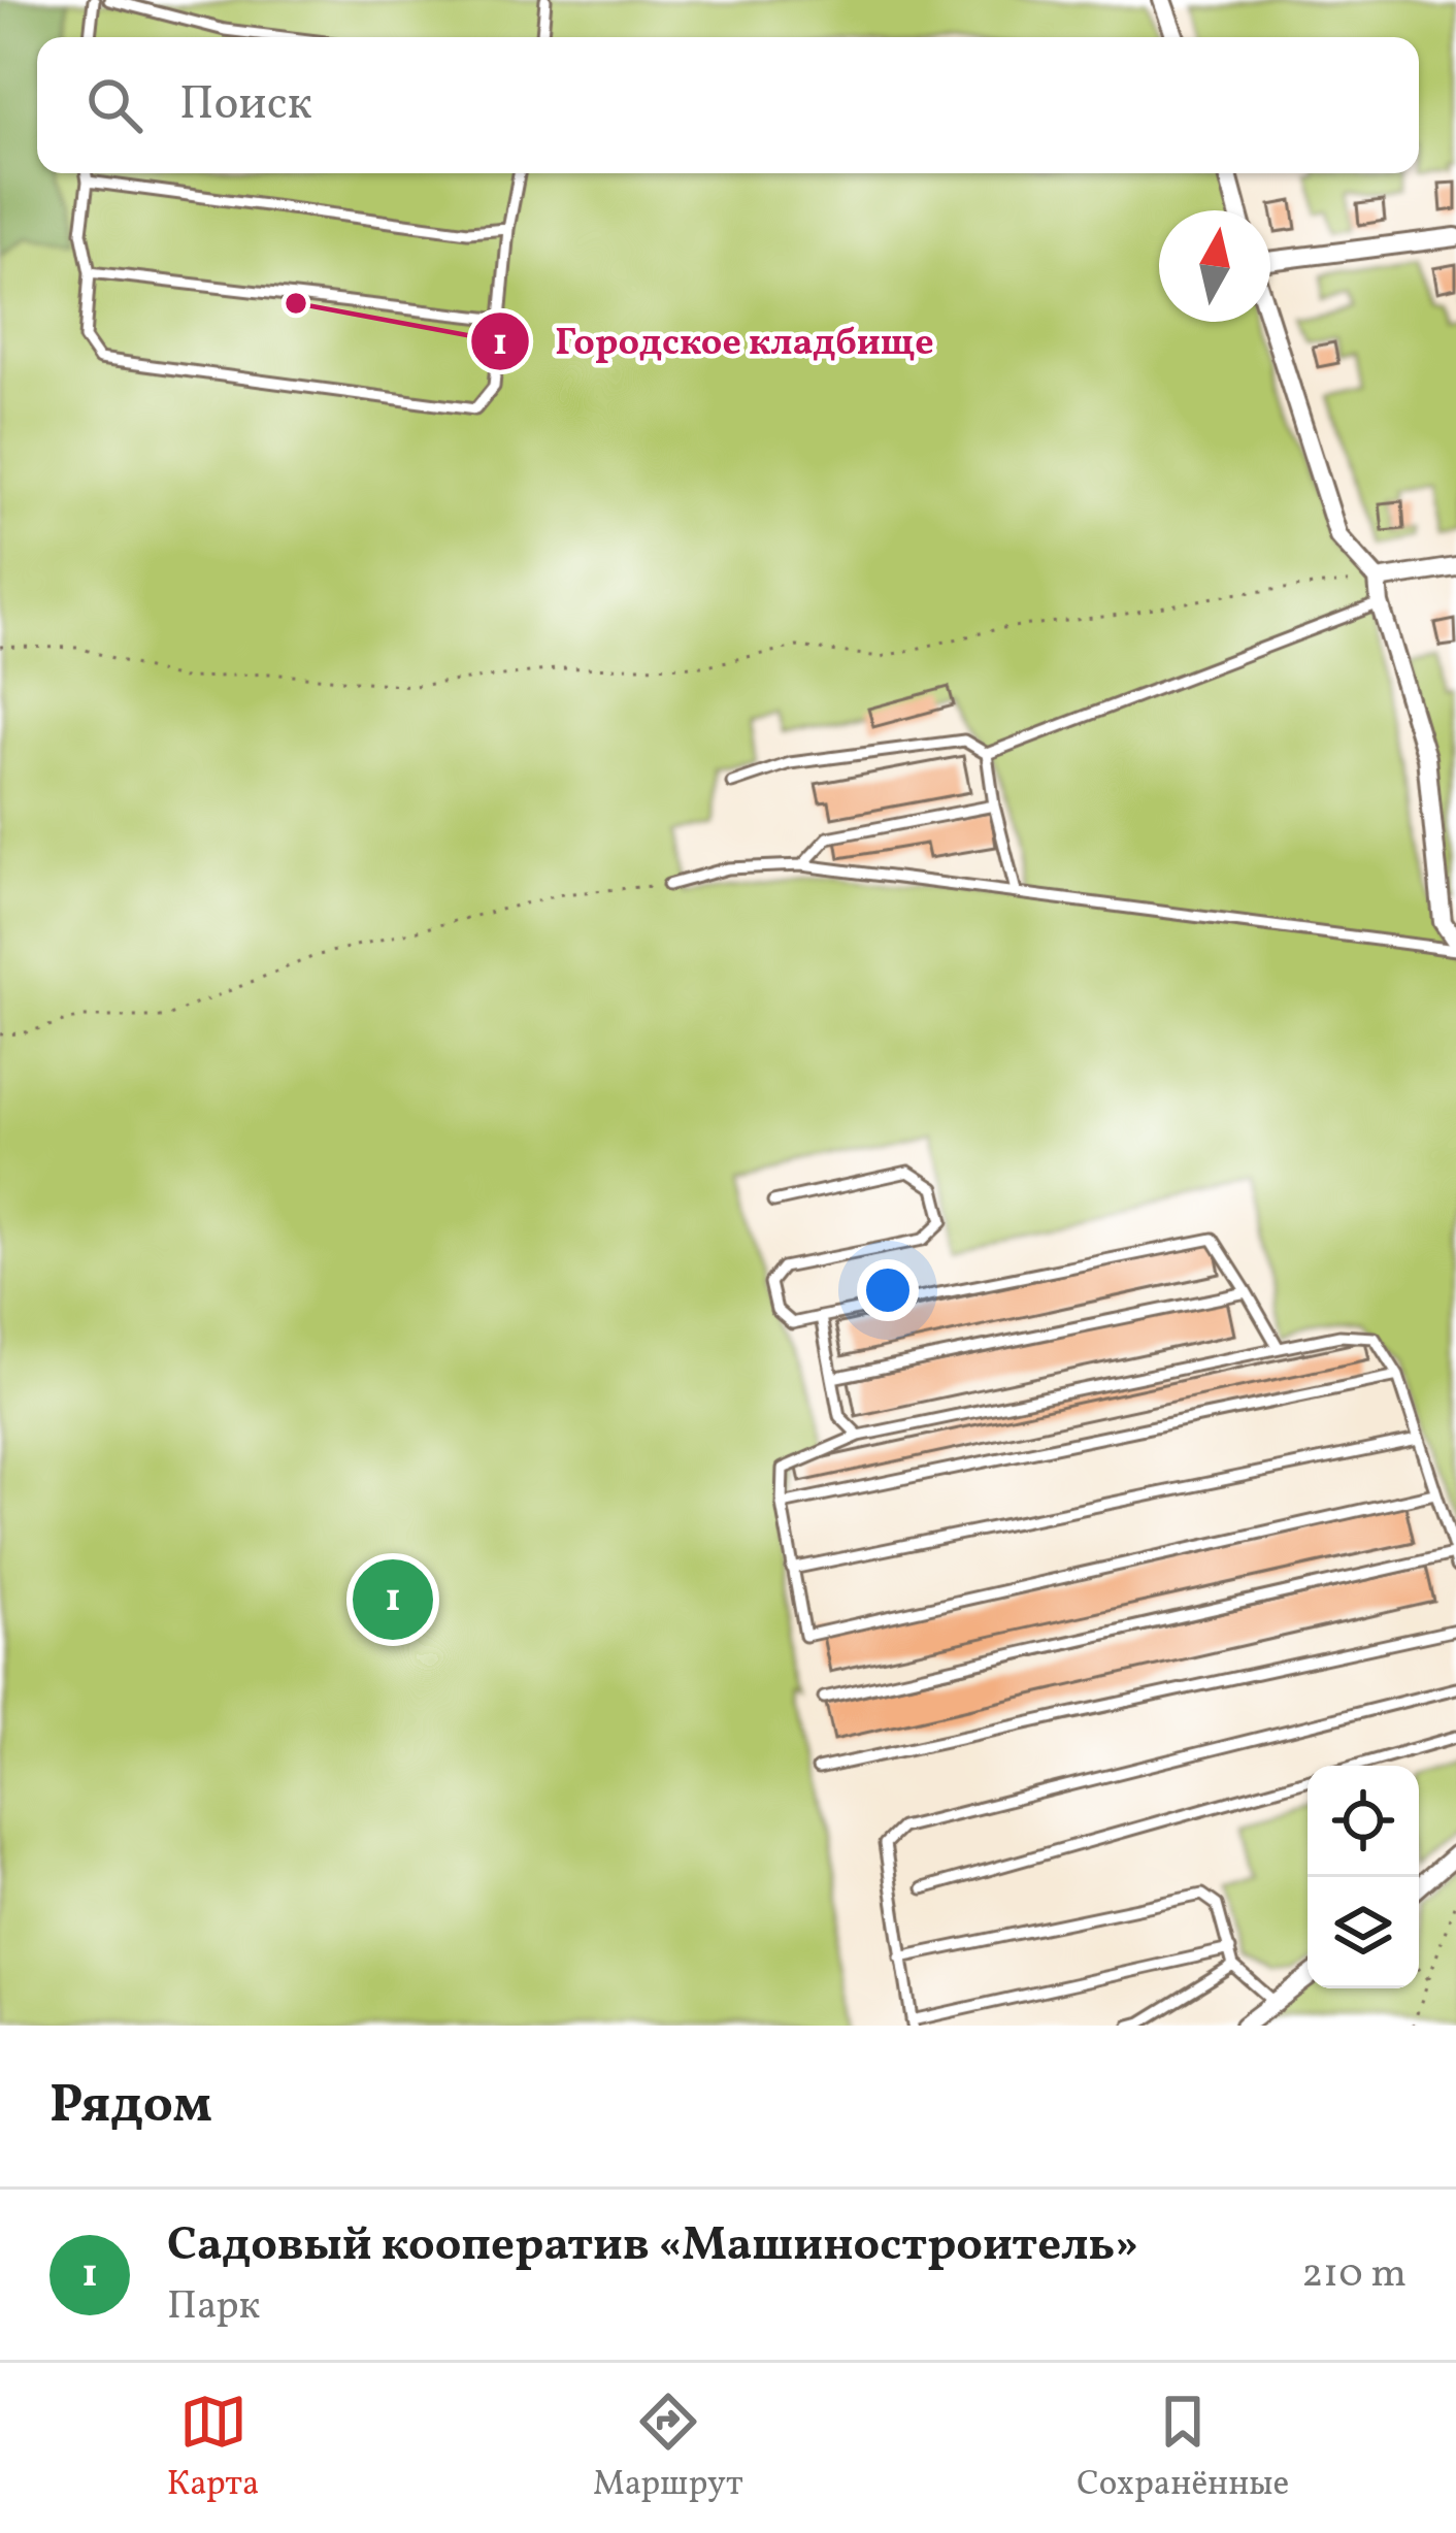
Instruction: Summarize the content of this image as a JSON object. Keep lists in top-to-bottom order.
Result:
{
  "places": ["Городское кладбище"],
  "north": "top",
  "page": {
    "search": "Поиск",
    "pins": "1",
    "heading": "Рядом",
    "list": [
      {
        "mark": "1",
        "name": "Садовый кооператив «Машиностроитель»",
        "note": "Парк",
        "value": "210 m"
      }
    ],
    "nav": ["Карта", "Маршрут", "Сохранённые"]
  }
}
